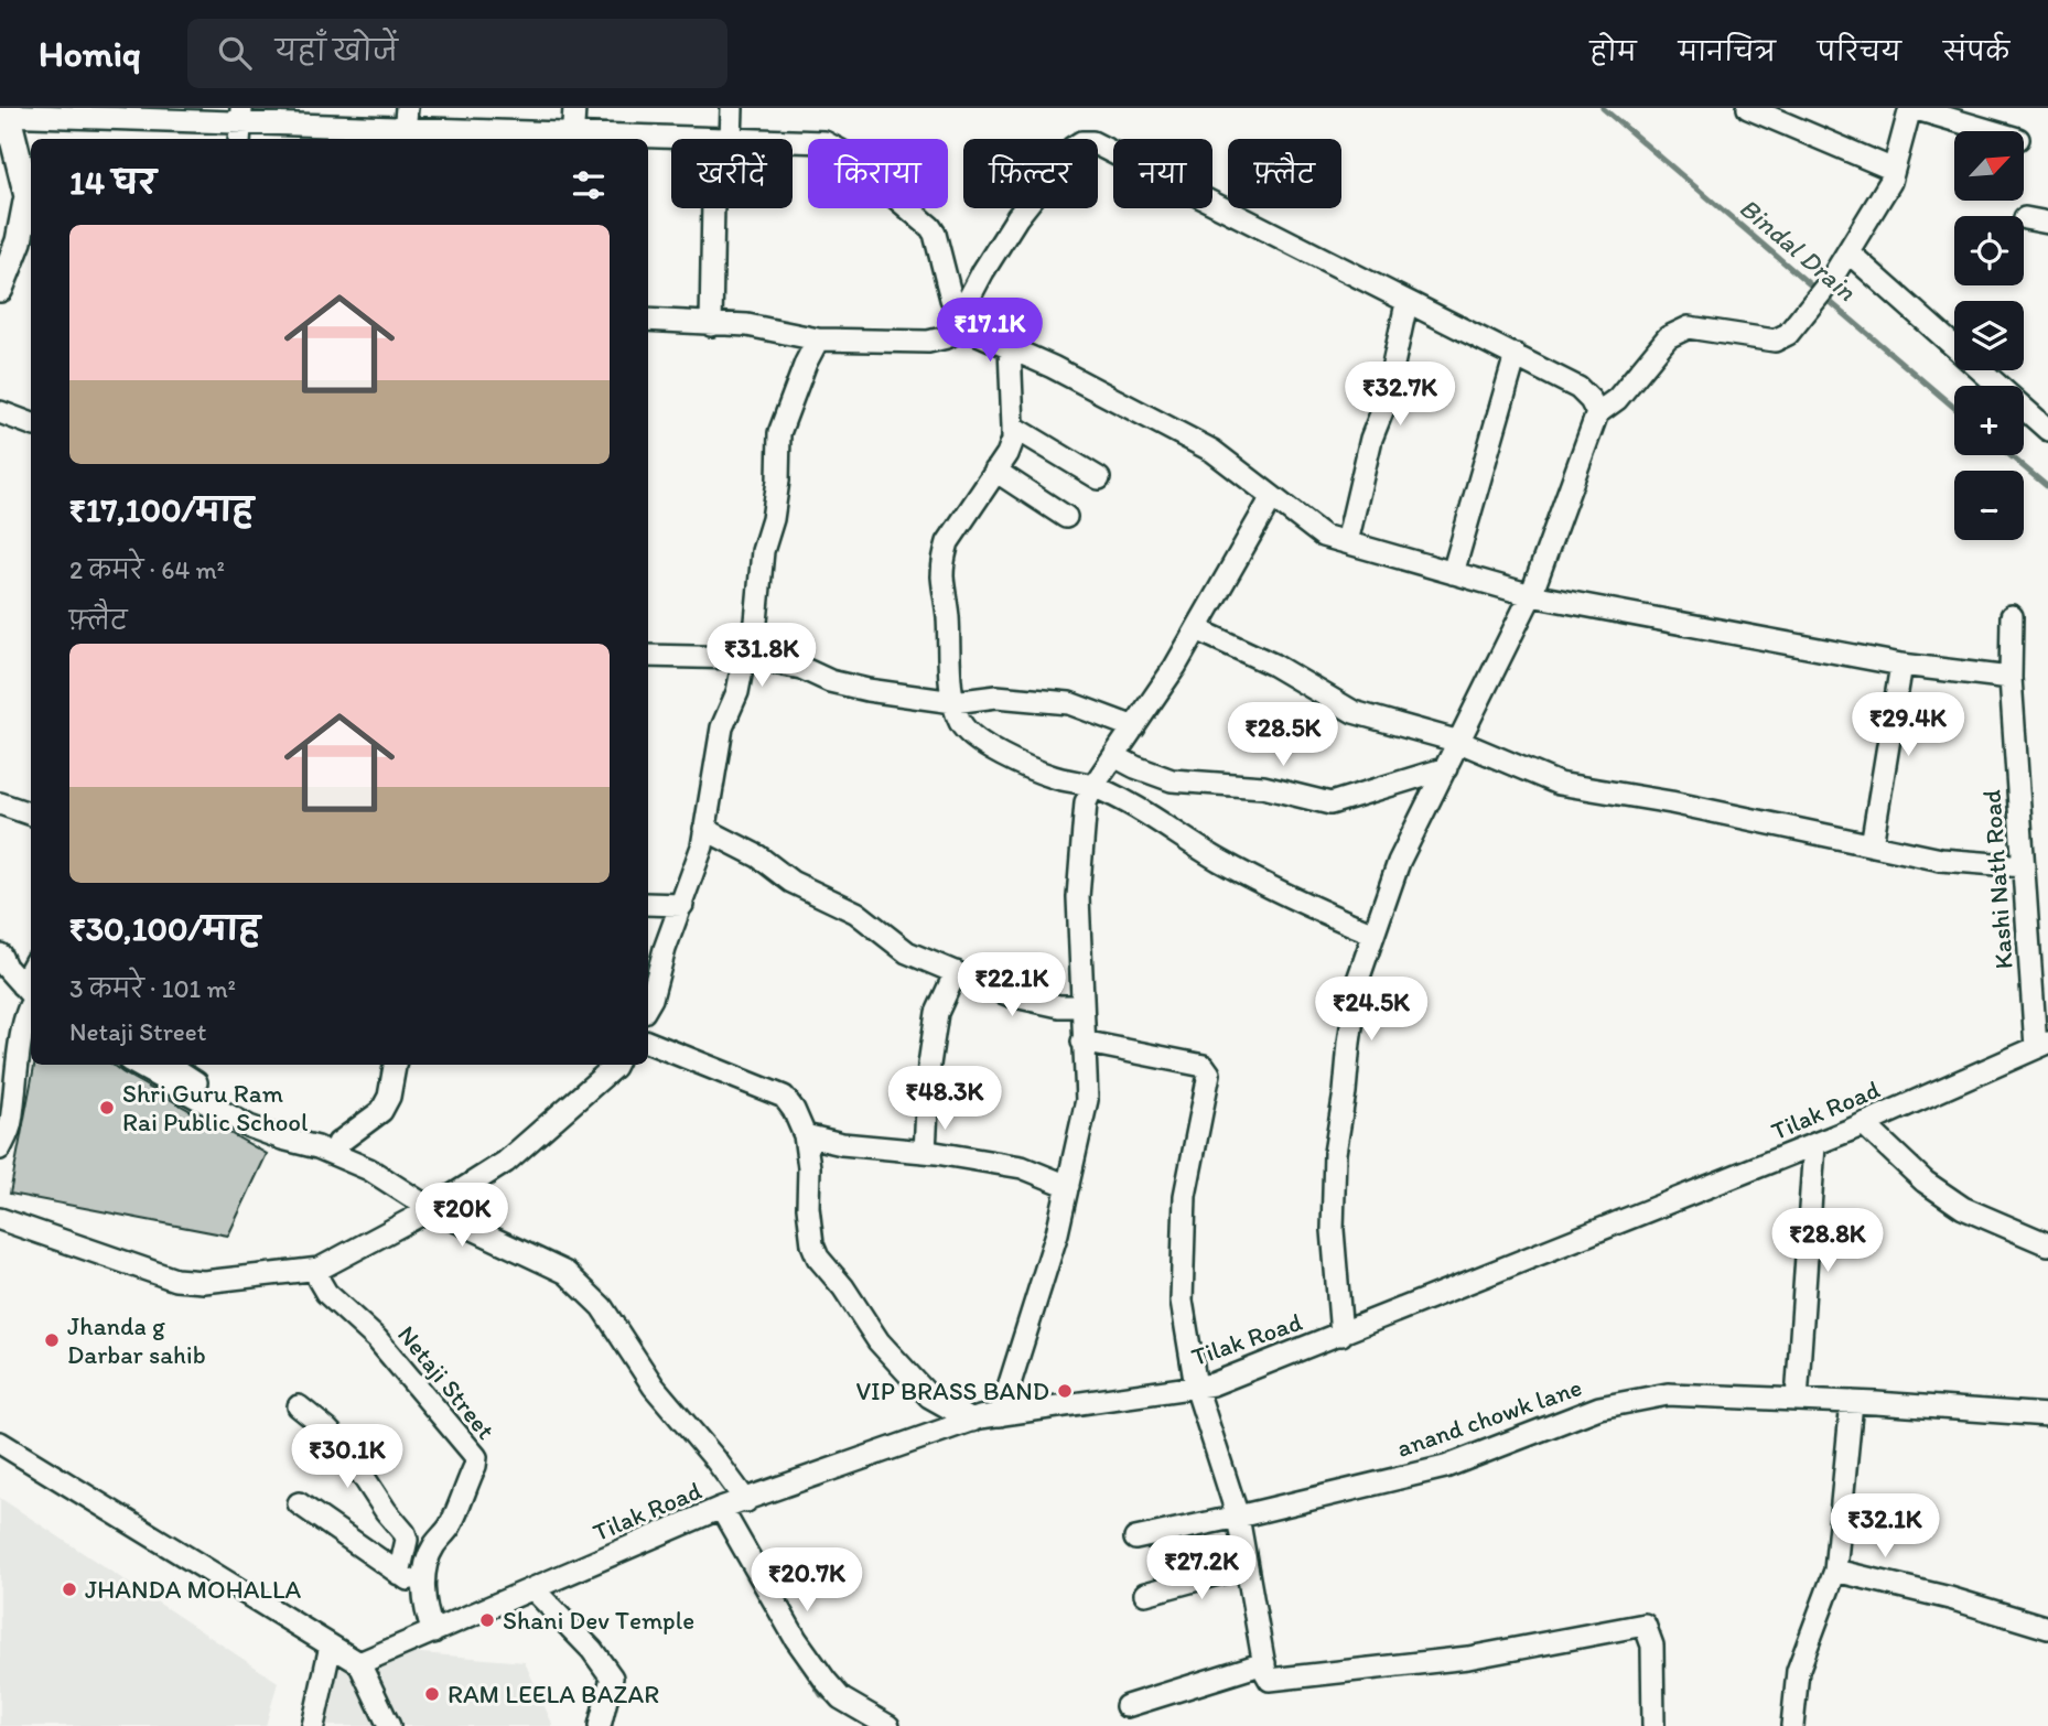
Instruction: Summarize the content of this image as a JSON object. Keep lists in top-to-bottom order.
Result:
{
  "streets": {
    "street": [
      "Kashi Nath Road",
      "Tilak Road",
      "Netaji Street",
      "anand chowk lane"
    ]
  },
  "crossings": [
    ["Kashi Nath Road", "Tilak Road"],
    ["Tilak Road", "Netaji Street"]
  ],
  "water": ["Bindal Drain"],
  "places": [
    "Shri Guru Ram Rai Public School",
    "Jhanda g Darbar sahib",
    "VIP BRASS BAND",
    "JHANDA MOHALLA",
    "Shani Dev Temple",
    "RAM LEELA BAZAR"
  ],
  "north": "top right",
  "page": {
    "header": "Homiq",
    "search": "यहाँ खोजें",
    "nav": [
      "होम",
      "मानचित्र",
      "परिचय",
      "संपर्क"
    ],
    "map_buttons": ["+", "−"],
    "chip": [
      "खरीदें",
      "किराया",
      "फ़िल्टर",
      "नया",
      "फ़्लैट"
    ],
    "heading": "14 घर",
    "list": [
      {
        "name": "₹17,100/माह",
        "note": "2 कमरे · 64 m² · फ़्लैट"
      },
      {
        "name": "₹30,100/माह",
        "note": "3 कमरे · 101 m² · Netaji Street"
      }
    ],
    "price": [
      "₹17.1K",
      "₹32.7K",
      "₹31.8K",
      "₹29.4K",
      "₹28.5K",
      "₹22.1K",
      "₹24.5K",
      "₹48.3K",
      "₹20K",
      "₹28.8K",
      "₹30.1K",
      "₹32.1K",
      "₹27.2K",
      "₹20.7K"
    ]
  }
}
